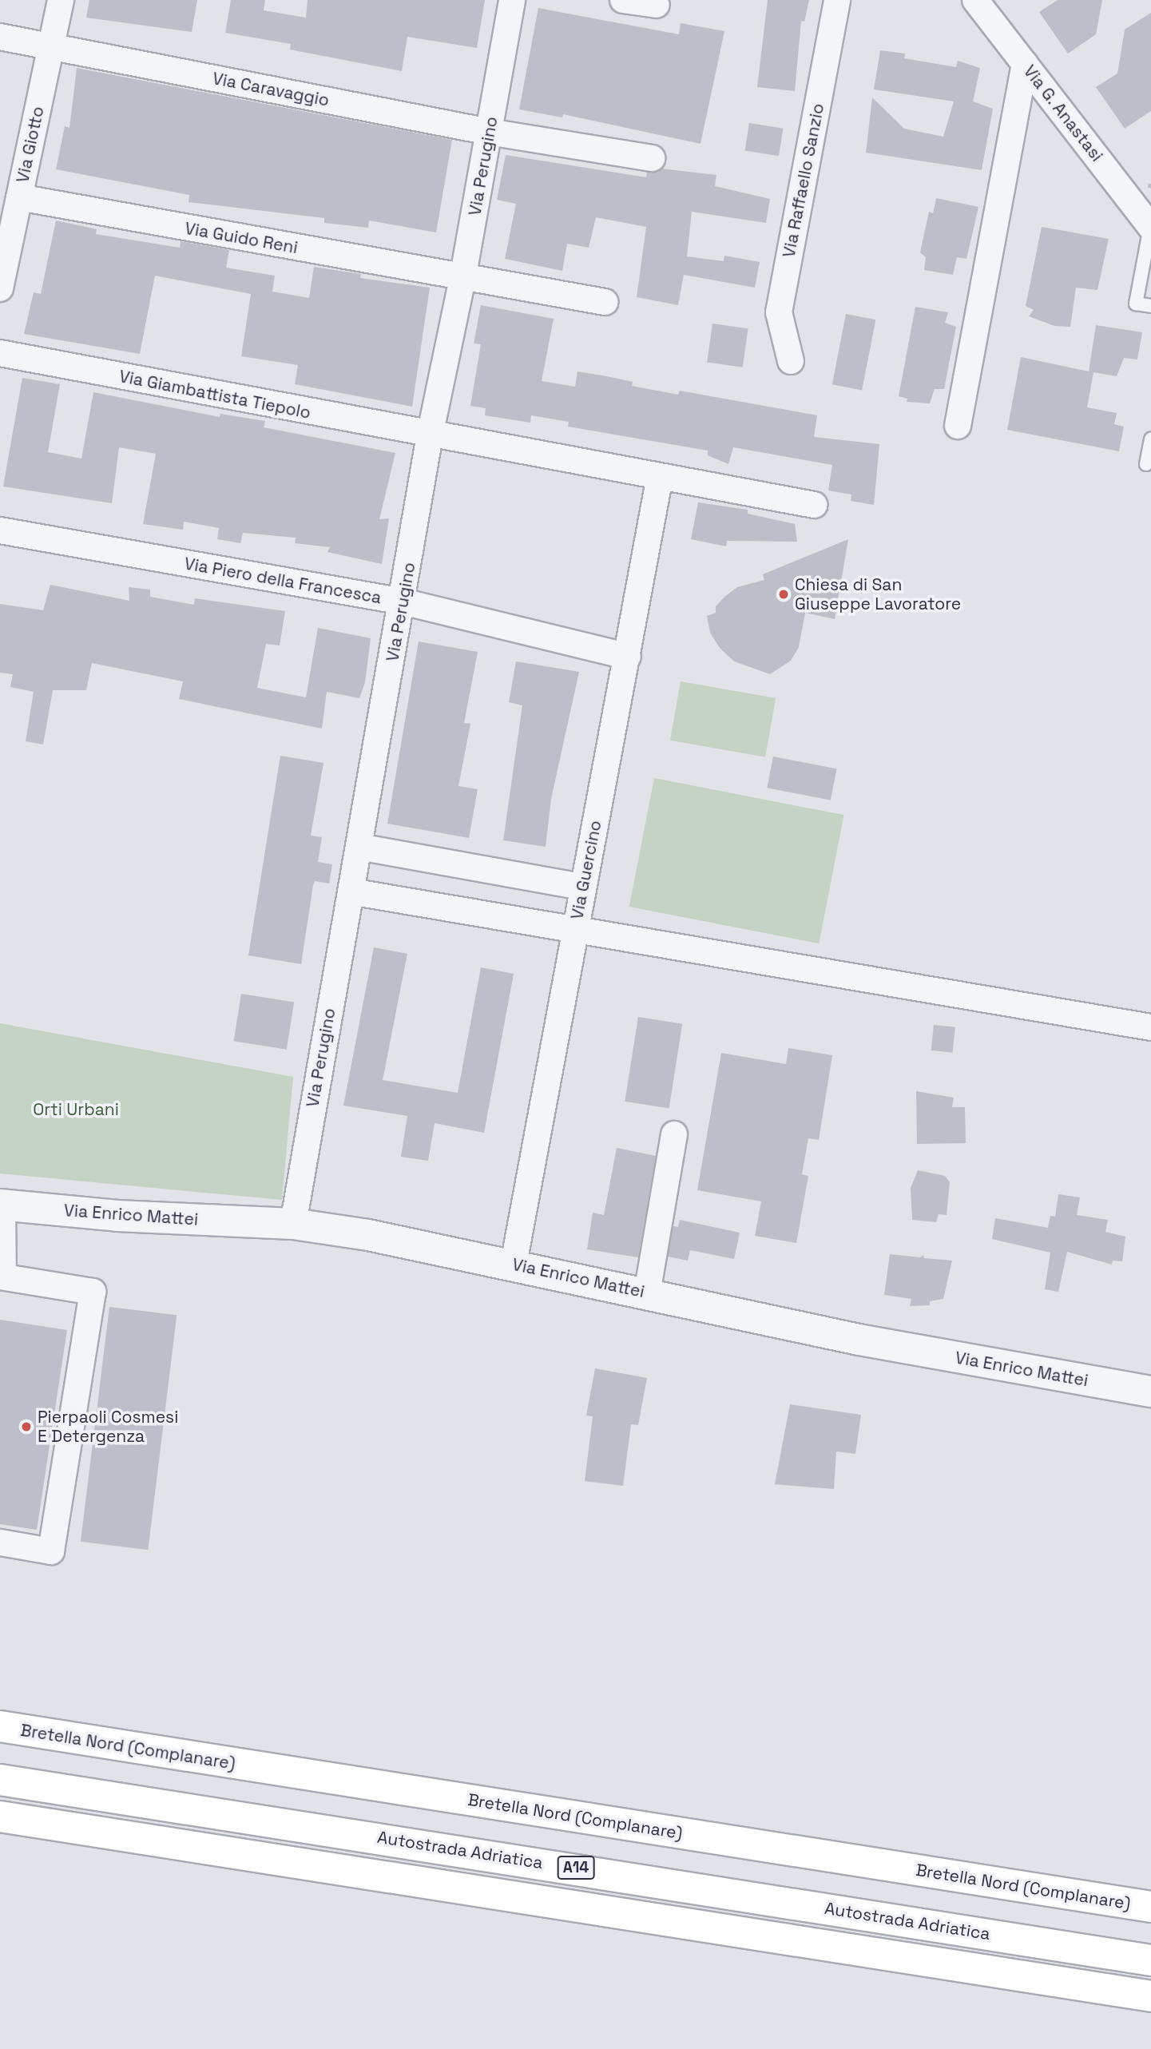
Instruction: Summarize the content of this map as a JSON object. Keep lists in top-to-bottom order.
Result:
{
  "streets": {
    "main road": ["Bretella Nord (Complanare)", "Autostrada Adriatica", "A14"],
    "street": [
      "Via Caravaggio",
      "Via G. Anastasi",
      "Via Giotto",
      "Via Perugino",
      "Via Raffaello Sanzio",
      "Via Guido Reni",
      "Via Giambattista Tiepolo",
      "Via Piero della Francesca",
      "Via Guercino",
      "Via Enrico Mattei"
    ]
  },
  "crossings": [
    ["Via Caravaggio", "Via Giotto"],
    ["Via Caravaggio", "Via Perugino"],
    ["Via Giotto", "Via Guido Reni"],
    ["Via Perugino", "Via Guido Reni"],
    ["Via Perugino", "Via Giambattista Tiepolo"],
    ["Via Perugino", "Via Piero della Francesca"],
    ["Via Perugino", "Via Enrico Mattei"],
    ["Via Giambattista Tiepolo", "Via Guercino"],
    ["Via Piero della Francesca", "Via Guercino"],
    ["Via Guercino", "Via Enrico Mattei"]
  ],
  "parks": ["Orti Urbani"],
  "places": ["Chiesa di San Giuseppe Lavoratore", "Pierpaoli Cosmesi E Detergenza"]
}
